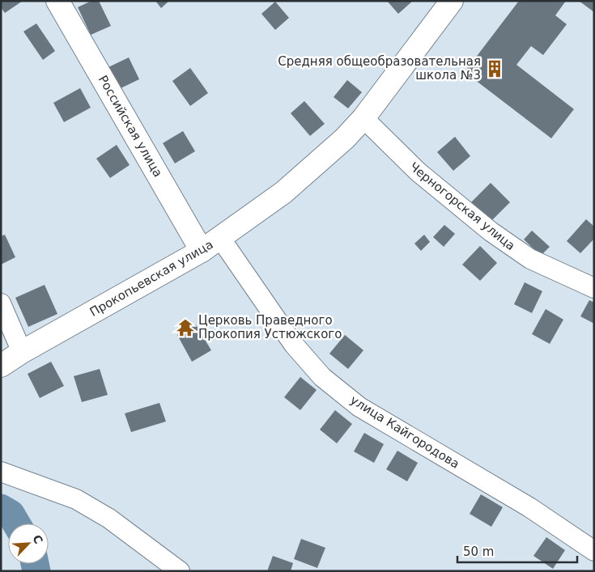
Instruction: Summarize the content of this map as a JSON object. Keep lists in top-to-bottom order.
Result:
{
  "streets": {
    "main road": ["Российская улица", "Прокопьевская улица"],
    "street": ["Черногорская улица", "улица Кайгородова"]
  },
  "crossings": [
    ["Российская улица", "Прокопьевская улица"],
    ["Черногорская улица", "Прокопьевская улица"],
    ["Прокопьевская улица", "улица Кайгородова"]
  ],
  "places": {
    "building": ["Средняя общеобразовательная школа №3"],
    "temple": ["Церковь Праведного Прокопия Устюжского"]
  },
  "scale_bar": "50 m",
  "north": "top right"
}
